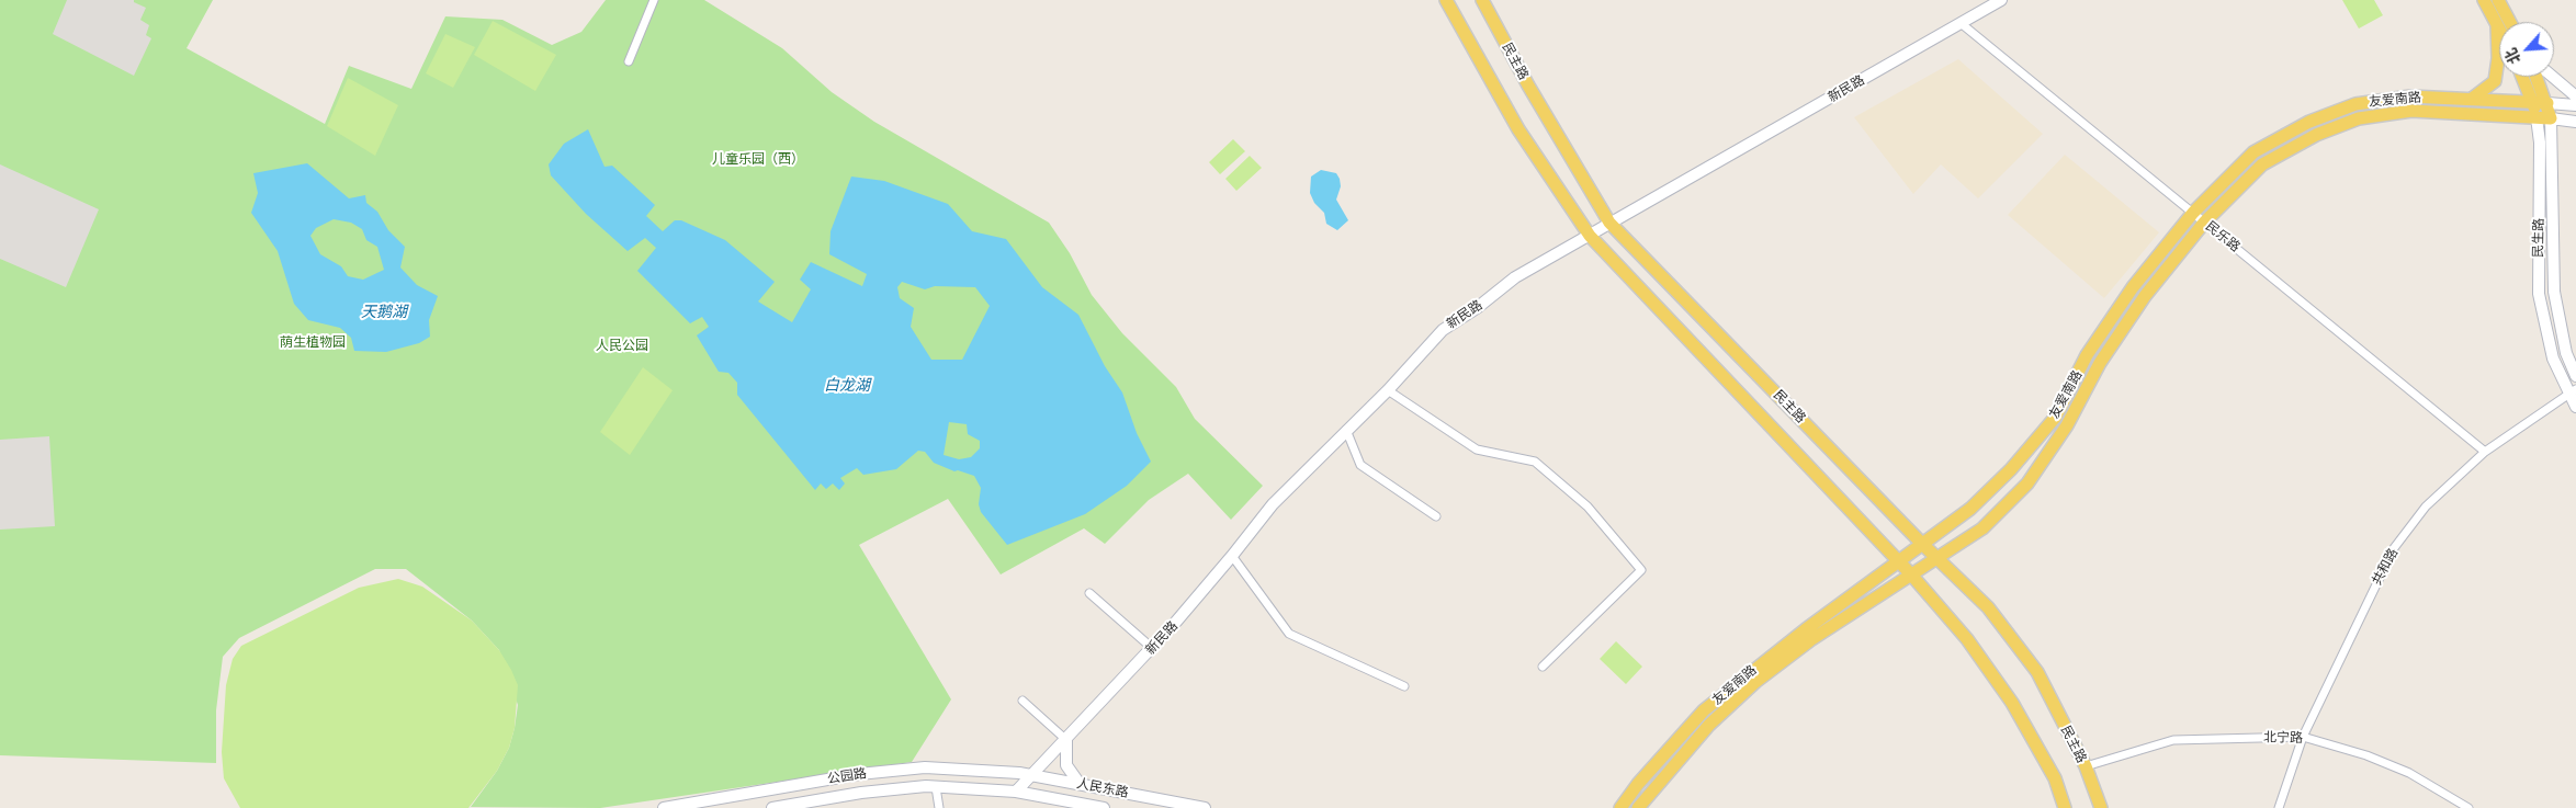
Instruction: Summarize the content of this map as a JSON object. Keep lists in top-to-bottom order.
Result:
{
  "streets": {
    "main road": [
      "民主路",
      "新民路",
      "友爱南路",
      "民生路",
      "公园路",
      "人民东路"
    ],
    "street": ["民乐路", "共和路", "北宁路"]
  },
  "crossings": [
    ["民主路", "新民路"],
    ["民主路", "友爱南路"],
    ["民主路", "北宁路"],
    ["新民路", "民乐路"],
    ["新民路", "公园路"],
    ["新民路", "人民东路"],
    ["友爱南路", "民乐路"],
    ["友爱南路", "民生路"],
    ["民乐路", "共和路"],
    ["民生路", "共和路"],
    ["共和路", "北宁路"],
    ["公园路", "人民东路"]
  ],
  "water": ["天鹅湖", "白龙湖"],
  "parks": ["儿童乐园（西）", "荫生植物园", "人民公园"],
  "north": "bottom left"
}
